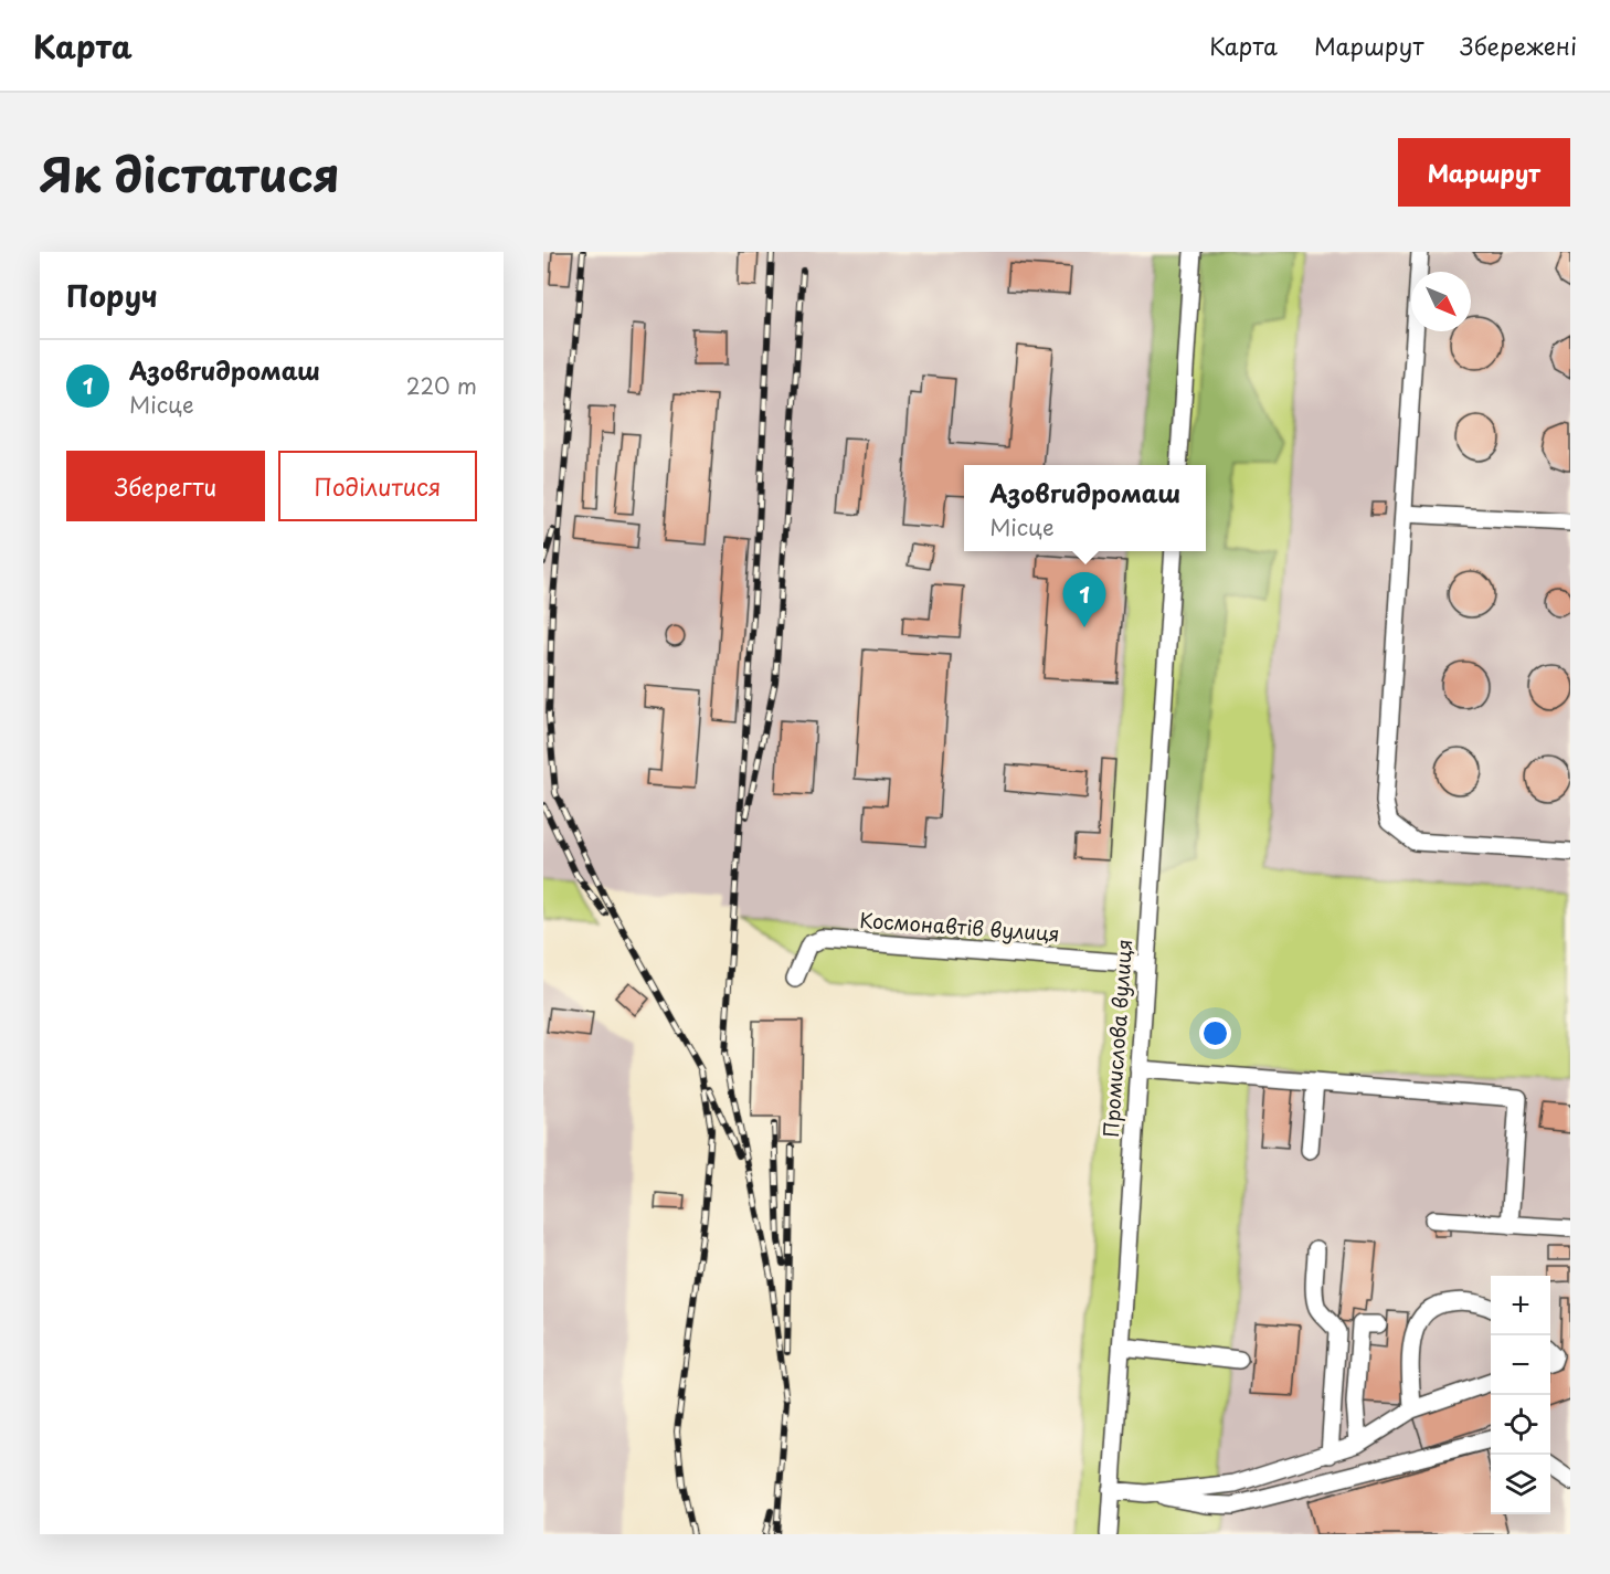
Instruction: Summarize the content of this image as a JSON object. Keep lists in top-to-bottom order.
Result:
{
  "streets": {
    "street": ["Космонавтів вулиця", "Промислова вулиця"]
  },
  "crossings": [
    ["Космонавтів вулиця", "Промислова вулиця"]
  ],
  "north": "bottom right",
  "page": {
    "header": "Карта",
    "nav": ["Карта", "Маршрут", "Збережені"],
    "title": "Як дістатися",
    "buttons": [
      "Маршрут",
      ["Зберегти", "Поділитися"]
    ],
    "heading": "Поруч",
    "list": [
      {
        "mark": "1",
        "name": "Азовгидромаш",
        "note": "Місце",
        "value": "220 m"
      }
    ],
    "popup": ["Азовгидромаш", "Місце"],
    "pins": "1",
    "map_buttons": ["+", "−"]
  }
}
